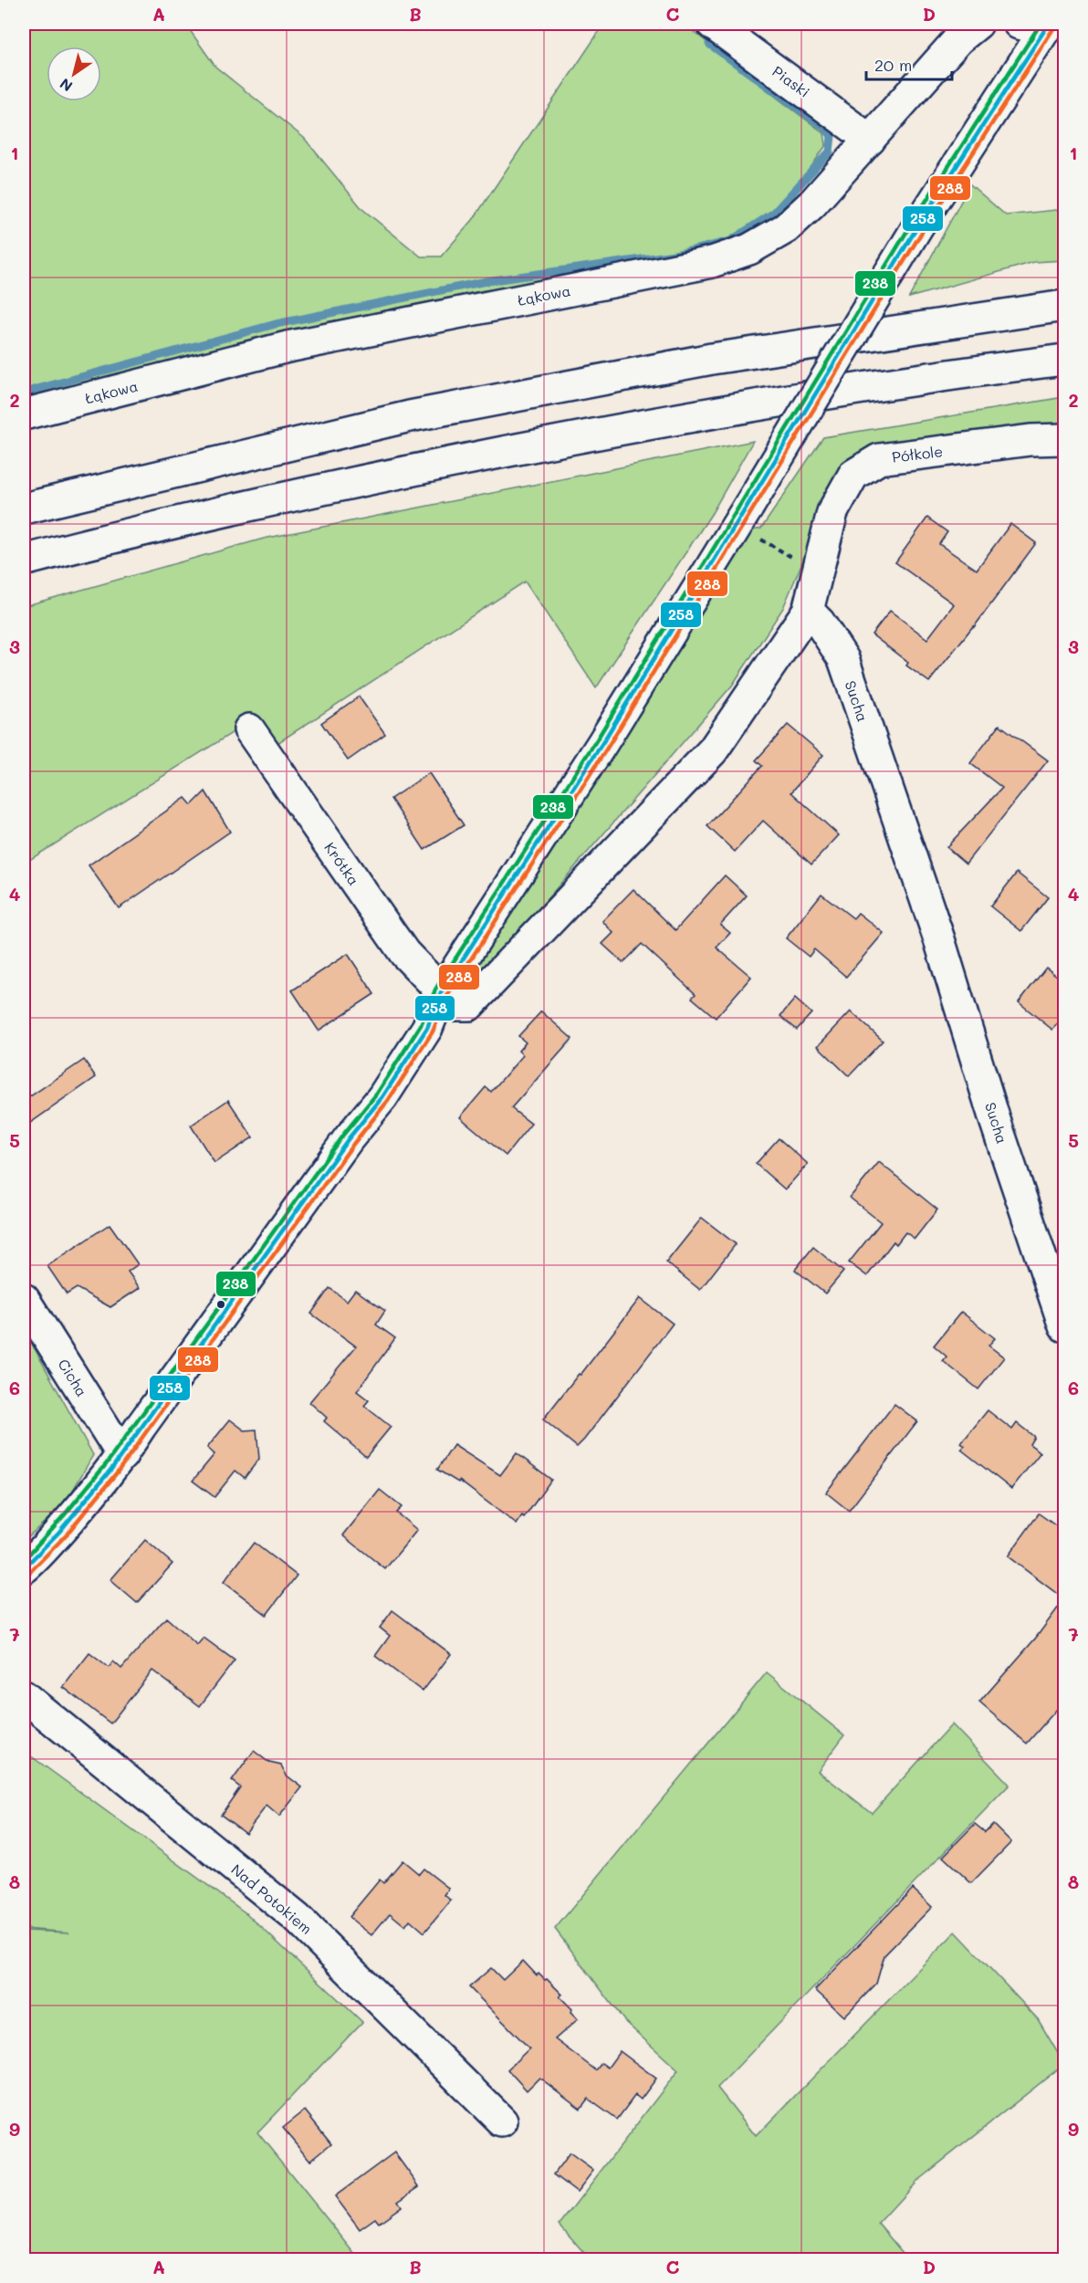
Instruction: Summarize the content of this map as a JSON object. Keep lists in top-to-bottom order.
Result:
{
  "streets": {
    "main road": [
      "Piaski",
      "Łąkowa",
      "Półkole",
      "Sucha",
      "Krótka",
      "Cicha",
      "Nad Potokiem"
    ]
  },
  "crossings": [
    ["Piaski", "Łąkowa"],
    ["Półkole", "Sucha"]
  ],
  "lines": ["transit line 258", "transit line 238", "transit line 288"],
  "scale_bar": "20 m",
  "north": "bottom left",
  "grid": {
    "columns": [
      "A",
      "B",
      "C",
      "D"
    ],
    "rows": [
      "1",
      "2",
      "3",
      "4",
      "5",
      "6",
      "7",
      "8",
      "9"
    ]
  }
}
